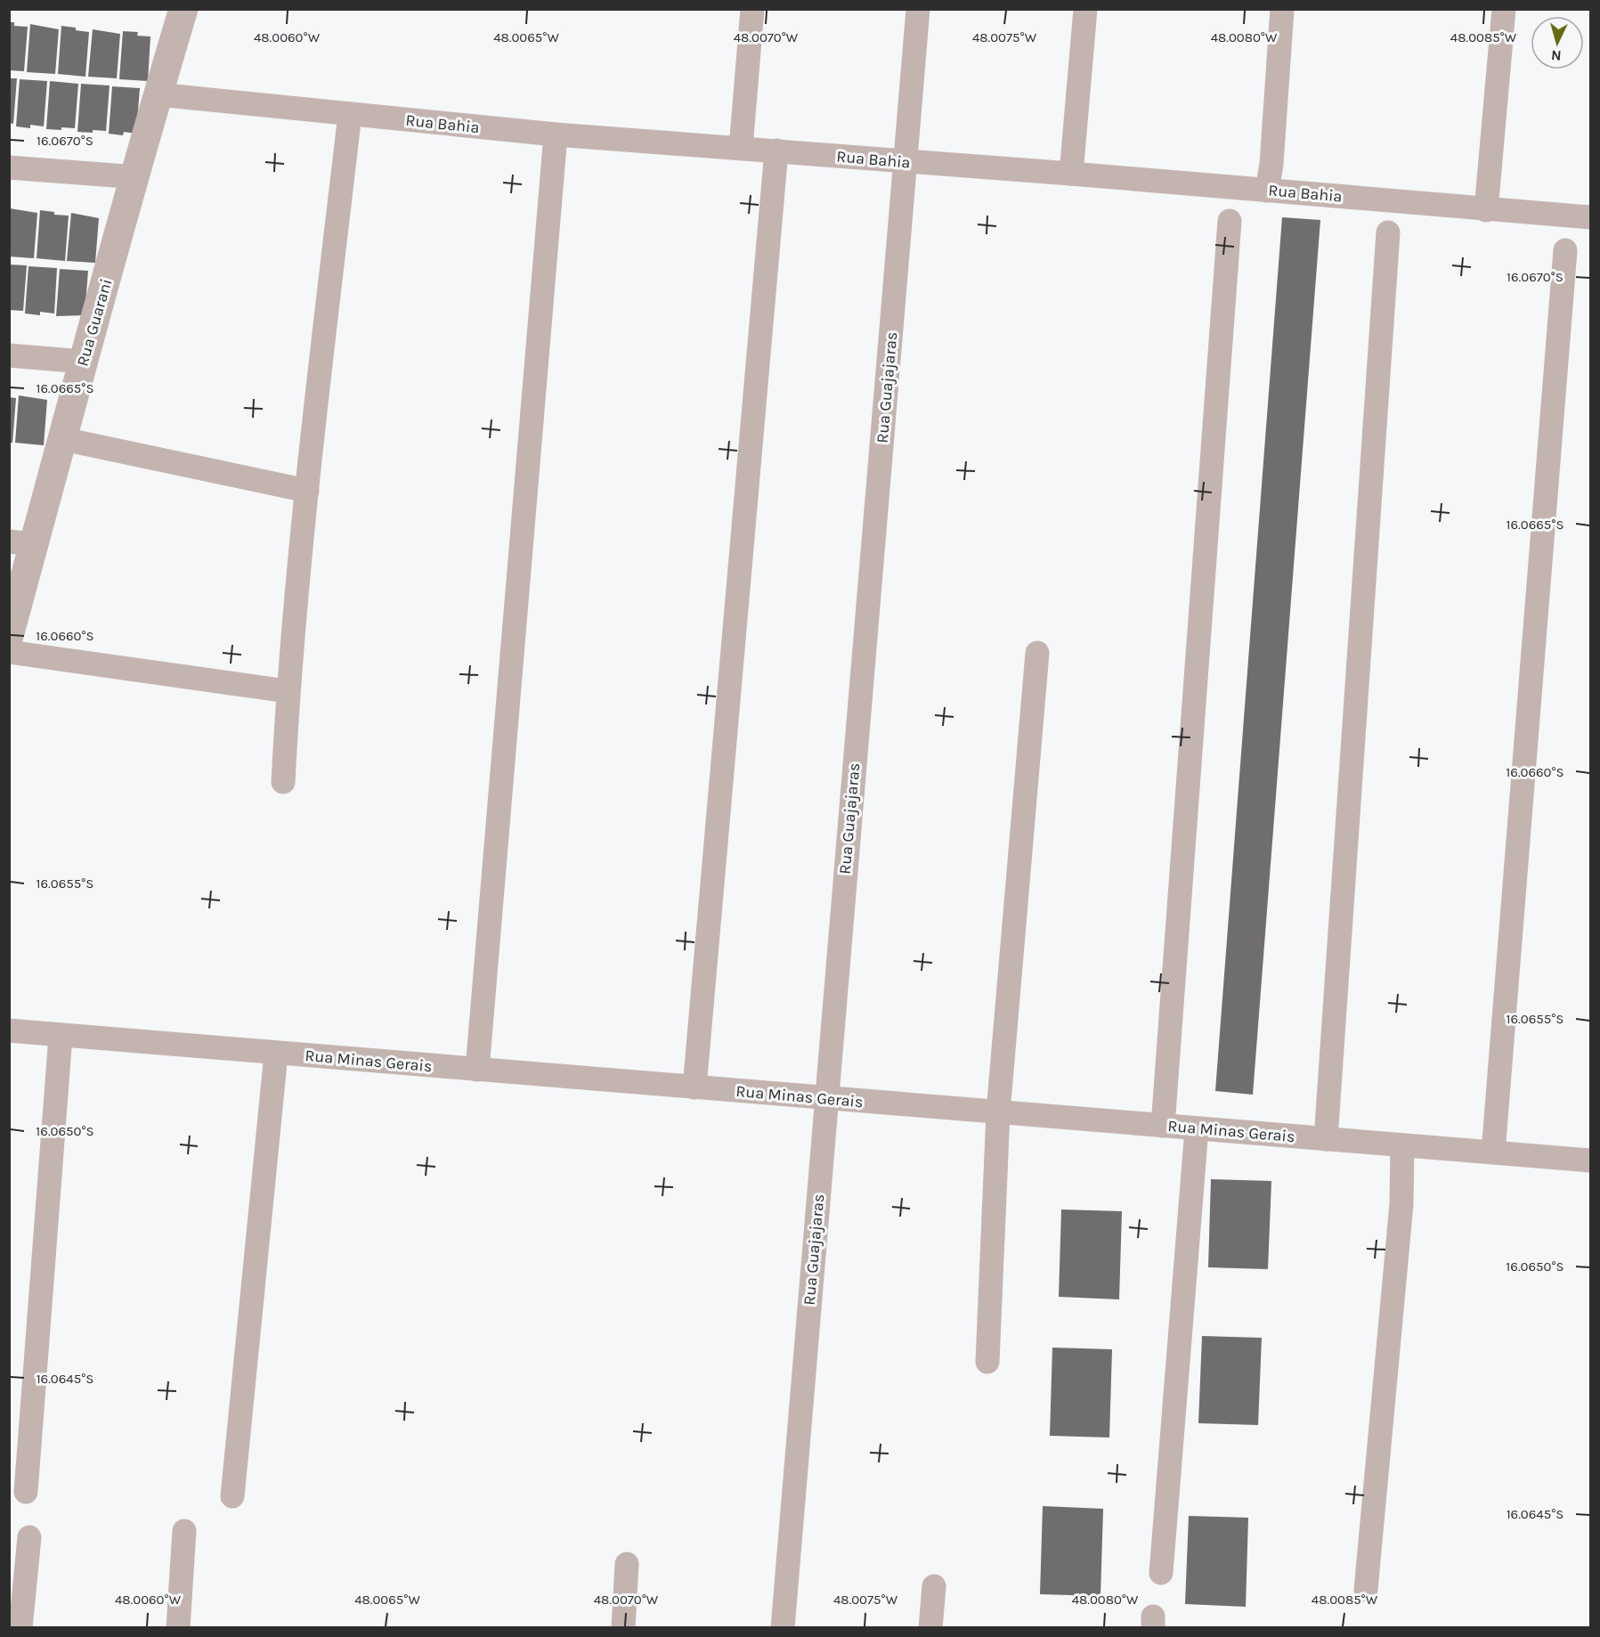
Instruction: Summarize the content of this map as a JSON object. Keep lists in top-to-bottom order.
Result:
{
  "streets": {
    "street": [
      "Rua Bahia",
      "Rua Guarani",
      "Rua Guajajaras",
      "Rua Minas Gerais"
    ]
  },
  "crossings": [
    ["Rua Bahia", "Rua Guarani"],
    ["Rua Bahia", "Rua Guajajaras"],
    ["Rua Guajajaras", "Rua Minas Gerais"]
  ],
  "north": "bottom",
  "coordinates": [
    "48.0060°W",
    "48.0065°W",
    "48.0070°W",
    "48.0075°W",
    "48.0080°W",
    "48.0085°W",
    "16.0670°S",
    "16.0665°S",
    "16.0660°S",
    "16.0655°S",
    "16.0650°S",
    "16.0645°S"
  ]
}
